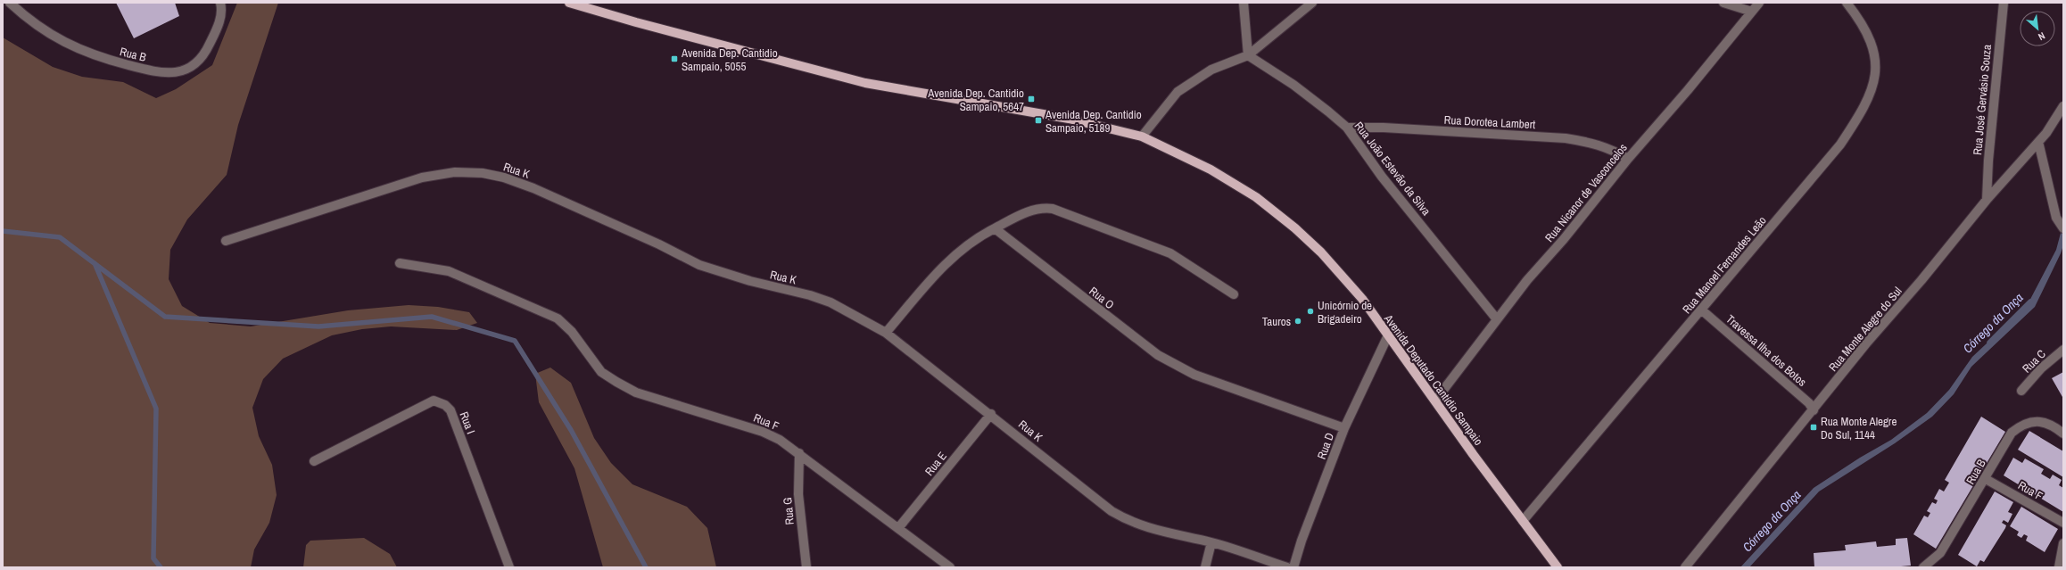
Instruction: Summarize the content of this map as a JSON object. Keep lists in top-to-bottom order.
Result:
{
  "streets": {
    "main road": ["Avenida Deputado Cantídio Sampaio"],
    "street": [
      "Rua B",
      "Rua José Gervásio Souza",
      "Rua Dorotea Lambert",
      "Rua João Estevão da Silva",
      "Rua K",
      "Rua Nicanor de Vasconcelos",
      "Rua Manoel Fernandes Leão",
      "Rua O",
      "Rua Monte Alegre do Sul",
      "Travessa Ilha dos Botos",
      "Rua C",
      "Rua F",
      "Rua I",
      "Rua D",
      "Rua E",
      "Rua G"
    ]
  },
  "crossings": [
    ["Rua B", "Rua F"],
    ["Rua José Gervásio Souza", "Rua Monte Alegre do Sul"],
    ["Rua Dorotea Lambert", "Rua João Estevão da Silva"],
    ["Rua Dorotea Lambert", "Rua Nicanor de Vasconcelos"],
    ["Rua João Estevão da Silva", "Rua Nicanor de Vasconcelos"],
    ["Rua K", "Rua E"],
    ["Rua Nicanor de Vasconcelos", "Avenida Deputado Cantídio Sampaio"],
    ["Rua Manoel Fernandes Leão", "Travessa Ilha dos Botos"],
    ["Rua Manoel Fernandes Leão", "Avenida Deputado Cantídio Sampaio"],
    ["Rua O", "Rua D"],
    ["Rua Monte Alegre do Sul", "Travessa Ilha dos Botos"],
    ["Avenida Deputado Cantídio Sampaio", "Rua D"],
    ["Rua F", "Rua E"],
    ["Rua F", "Rua G"]
  ],
  "water": ["Córrego da Onça"],
  "places": {
    "transit": [
      "Avenida Dep. Cantidio Sampaio, 5055",
      "Avenida Dep. Cantidio Sampaio, 5647",
      "Avenida Dep. Cantidio Sampaio, 5189",
      "Rua Monte Alegre Do Sul, 1144"
    ],
    "other": ["Unicórnio de Brigadeiro", "Tauros"]
  },
  "north": "bottom right"
}
